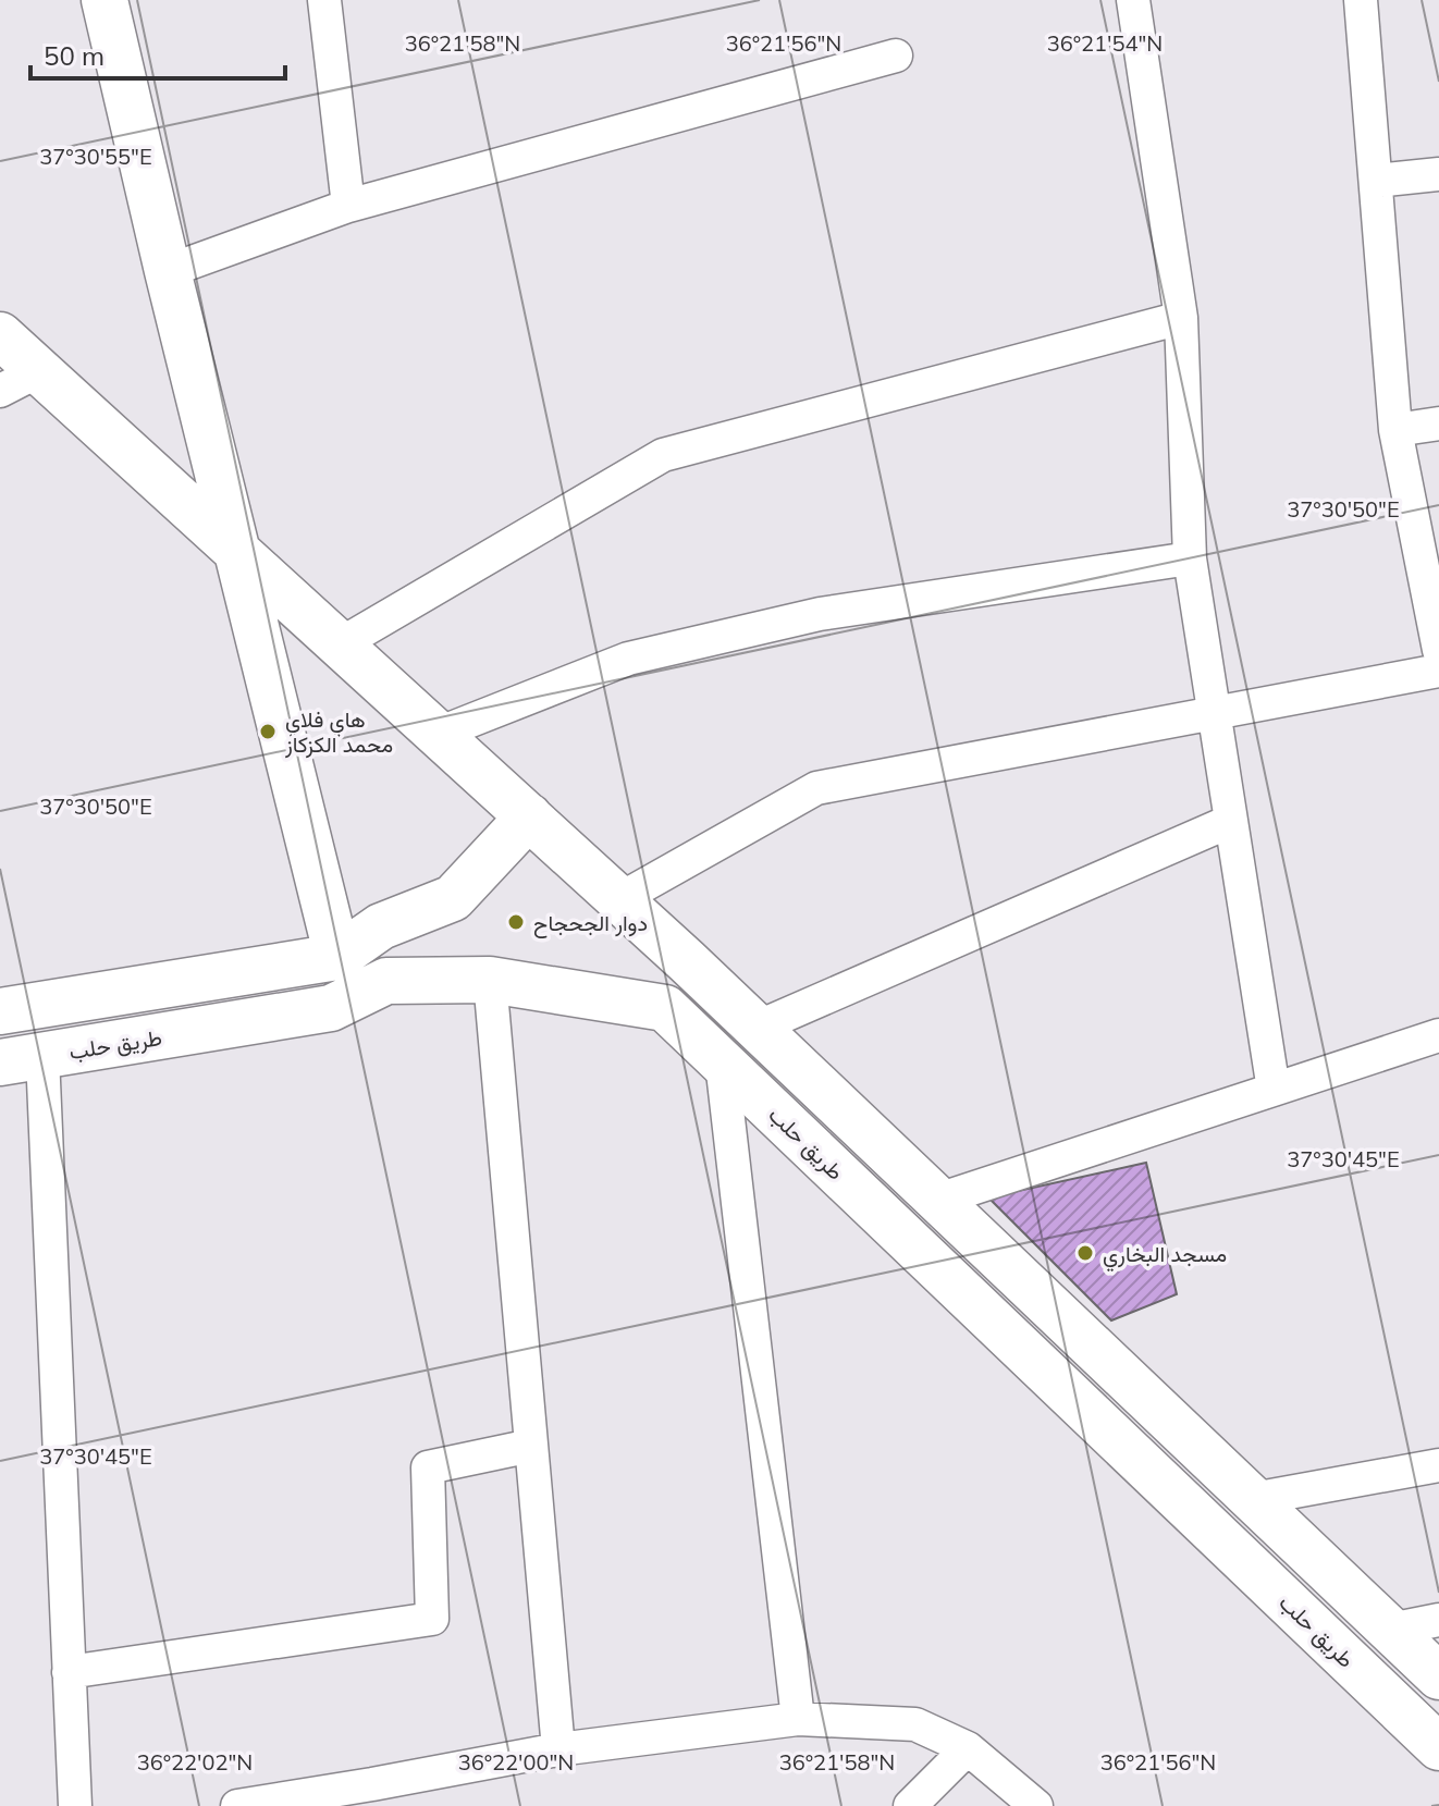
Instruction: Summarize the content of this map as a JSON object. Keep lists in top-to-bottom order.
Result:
{
  "streets": {
    "main road": ["طريق حلب"]
  },
  "places": ["هاي فلاي محمد الكزكاز", "دوار الجحجاح", "مسجد البخاري"],
  "scale_bar": "50 m",
  "coordinates": [
    "36°21'58\"N",
    "36°21'56\"N",
    "36°21'54\"N",
    "37°30'55\"E",
    "37°30'50\"E",
    "37°30'45\"E",
    "36°22'02\"N",
    "36°22'00\"N"
  ]
}
